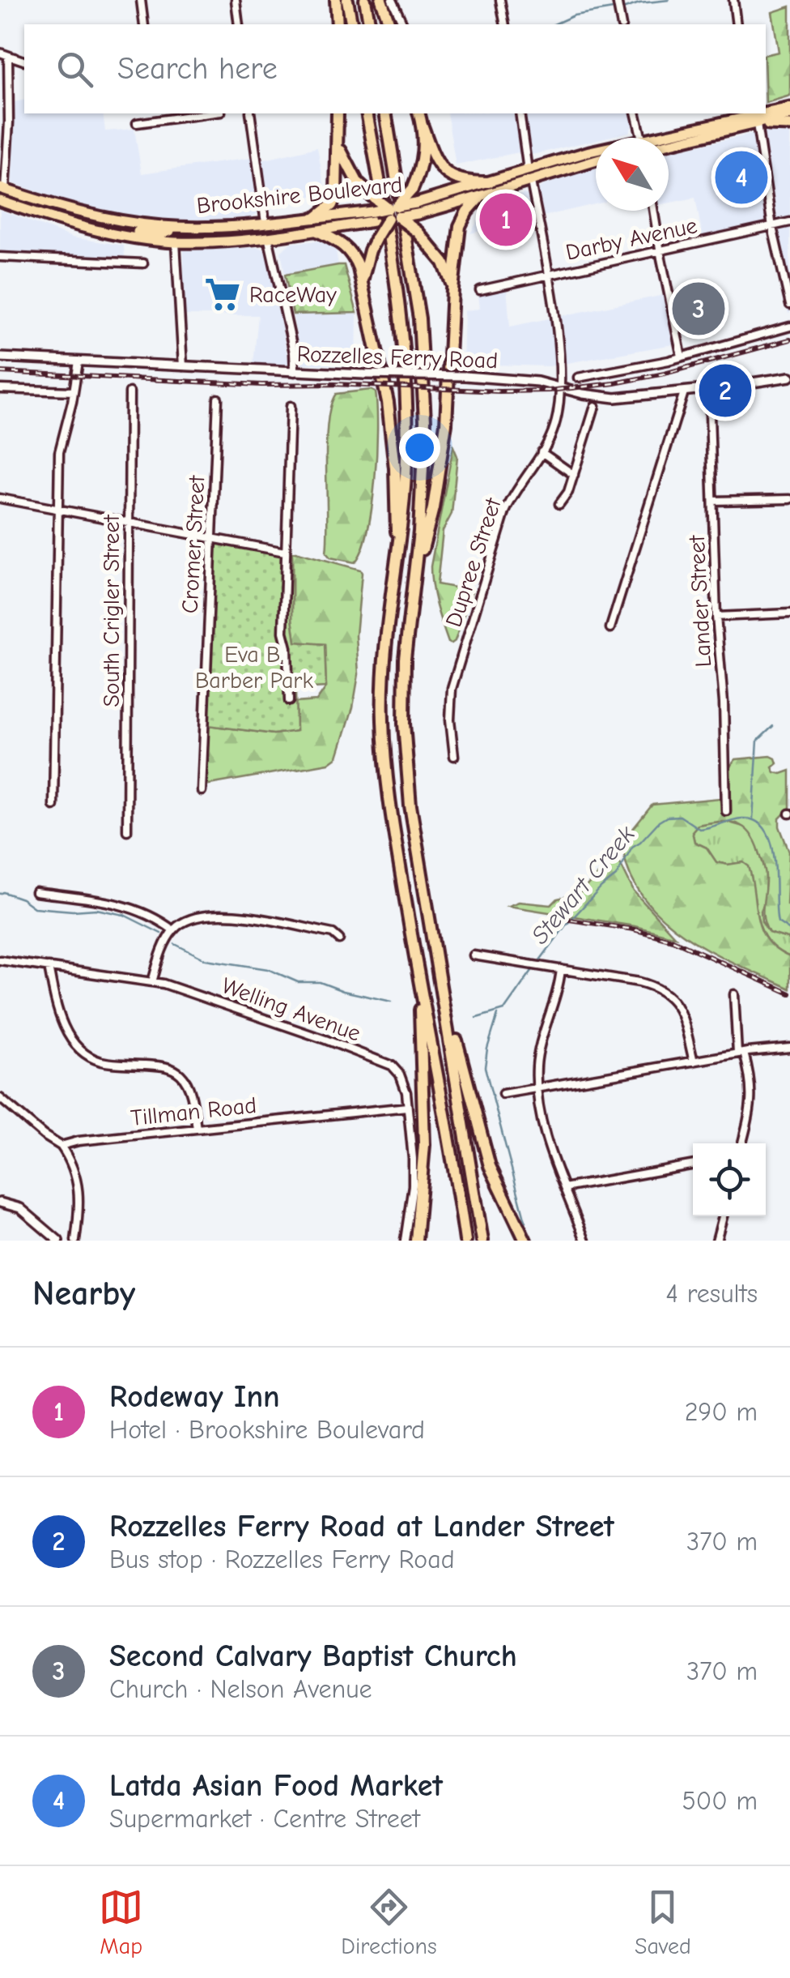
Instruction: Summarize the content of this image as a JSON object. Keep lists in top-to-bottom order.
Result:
{
  "streets": {
    "highway": ["Brookshire Boulevard"],
    "street": [
      "Darby Avenue",
      "Rozzelles Ferry Road",
      "Cromer Street",
      "Dupree Street",
      "Lander Street",
      "South Crigler Street",
      "Welling Avenue",
      "Tillman Road"
    ]
  },
  "crossings": [
    ["Brookshire Boulevard", "Dupree Street"],
    ["Darby Avenue", "Dupree Street"],
    ["Rozzelles Ferry Road", "Dupree Street"],
    ["Rozzelles Ferry Road", "Lander Street"],
    ["Welling Avenue", "Tillman Road"]
  ],
  "water": ["Stewart Creek"],
  "parks": ["Eva B. Barber Park"],
  "places": {
    "supermarket": ["RaceWay"]
  },
  "north": "top left",
  "page": {
    "search": "Search here",
    "pins": [
      "4",
      "1",
      "3",
      "2"
    ],
    "heading": ["Nearby", "4 results"],
    "list": [
      {
        "mark": "1",
        "name": "Rodeway Inn",
        "note": "Hotel · Brookshire Boulevard",
        "value": "290 m"
      },
      {
        "mark": "2",
        "name": "Rozzelles Ferry Road at Lander Street",
        "note": "Bus stop · Rozzelles Ferry Road",
        "value": "370 m"
      },
      {
        "mark": "3",
        "name": "Second Calvary Baptist Church",
        "note": "Church · Nelson Avenue",
        "value": "370 m"
      },
      {
        "mark": "4",
        "name": "Latda Asian Food Market",
        "note": "Supermarket · Centre Street",
        "value": "500 m"
      }
    ],
    "nav": ["Map", "Directions", "Saved"]
  }
}
